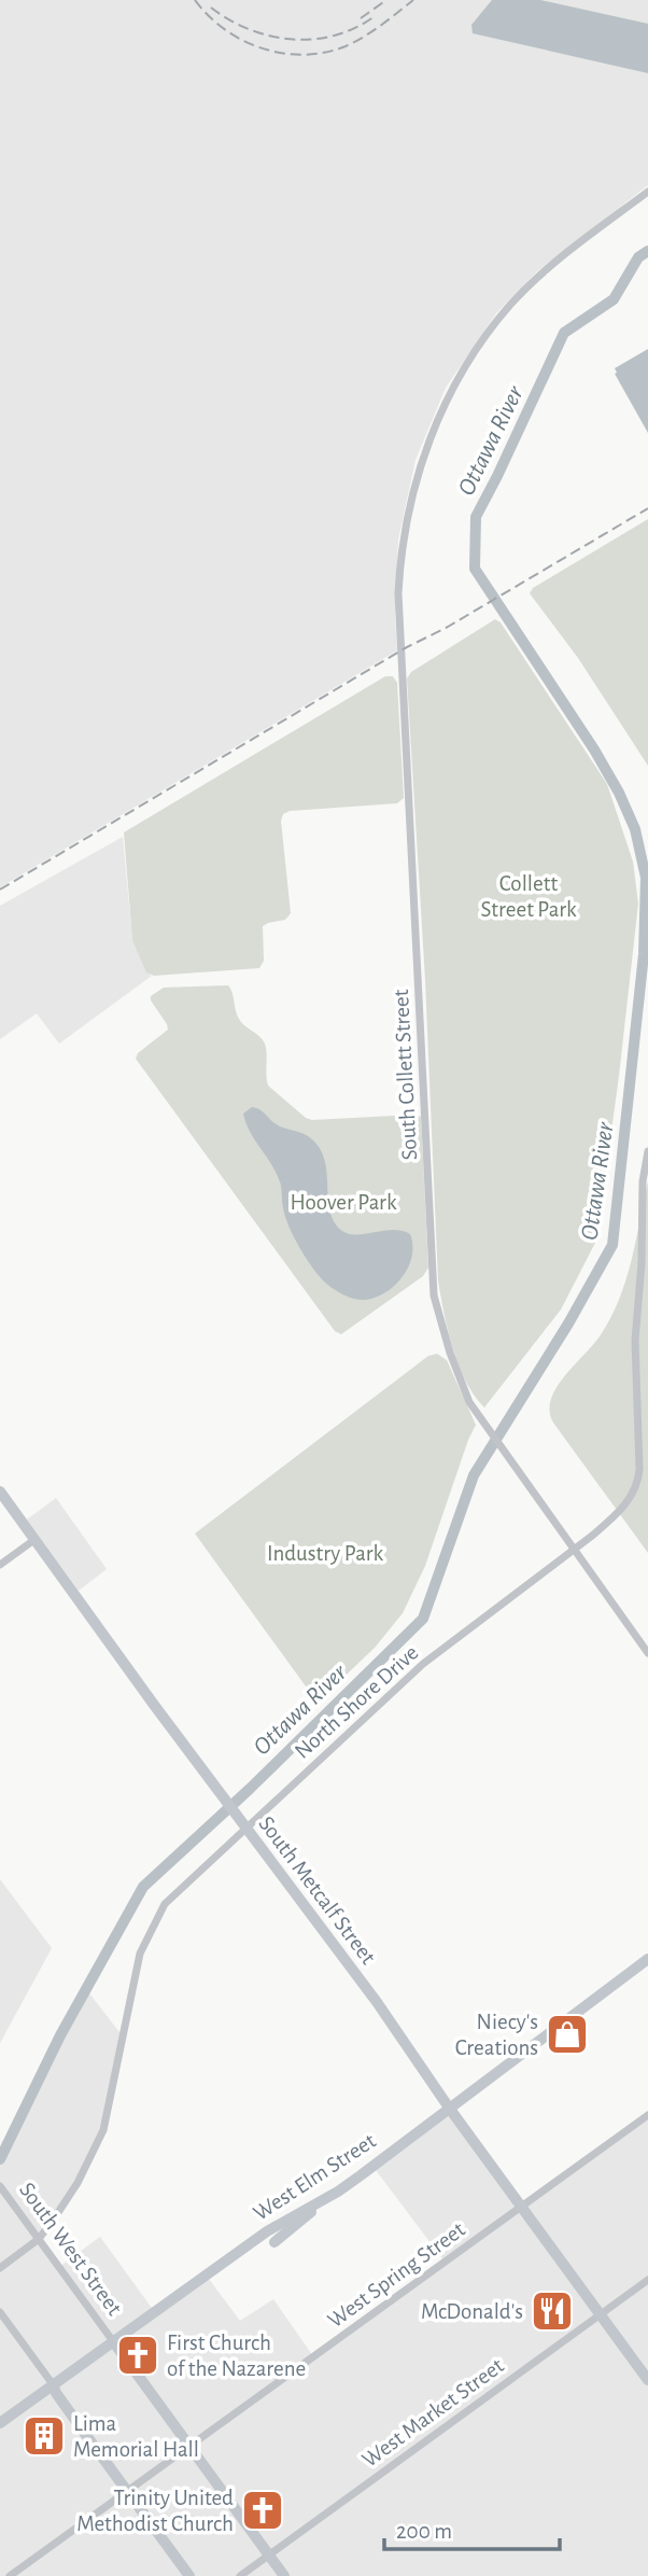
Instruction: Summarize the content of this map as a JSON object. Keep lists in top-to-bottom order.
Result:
{
  "streets": {
    "main road": ["South Metcalf Street", "West Elm Street", "South West Street"],
    "street": [
      "South Collett Street",
      "North Shore Drive",
      "West Spring Street",
      "West Market Street"
    ]
  },
  "crossings": [
    ["South Collett Street", "North Shore Drive"],
    ["North Shore Drive", "South Metcalf Street"],
    ["North Shore Drive", "South West Street"],
    ["South Metcalf Street", "West Elm Street"],
    ["South Metcalf Street", "West Spring Street"],
    ["South Metcalf Street", "West Market Street"],
    ["West Elm Street", "South West Street"],
    ["South West Street", "West Spring Street"],
    ["South West Street", "West Market Street"]
  ],
  "water": ["Ottawa River"],
  "parks": ["Collett Street Park", "Hoover Park", "Industry Park"],
  "places": {
    "shop": ["Niecy's Creations"],
    "restaurant": ["McDonald's"],
    "church": ["First Church of the Nazarene", "Trinity United Methodist Church"],
    "building": ["Lima Memorial Hall"]
  },
  "scale_bar": "200 m"
}
